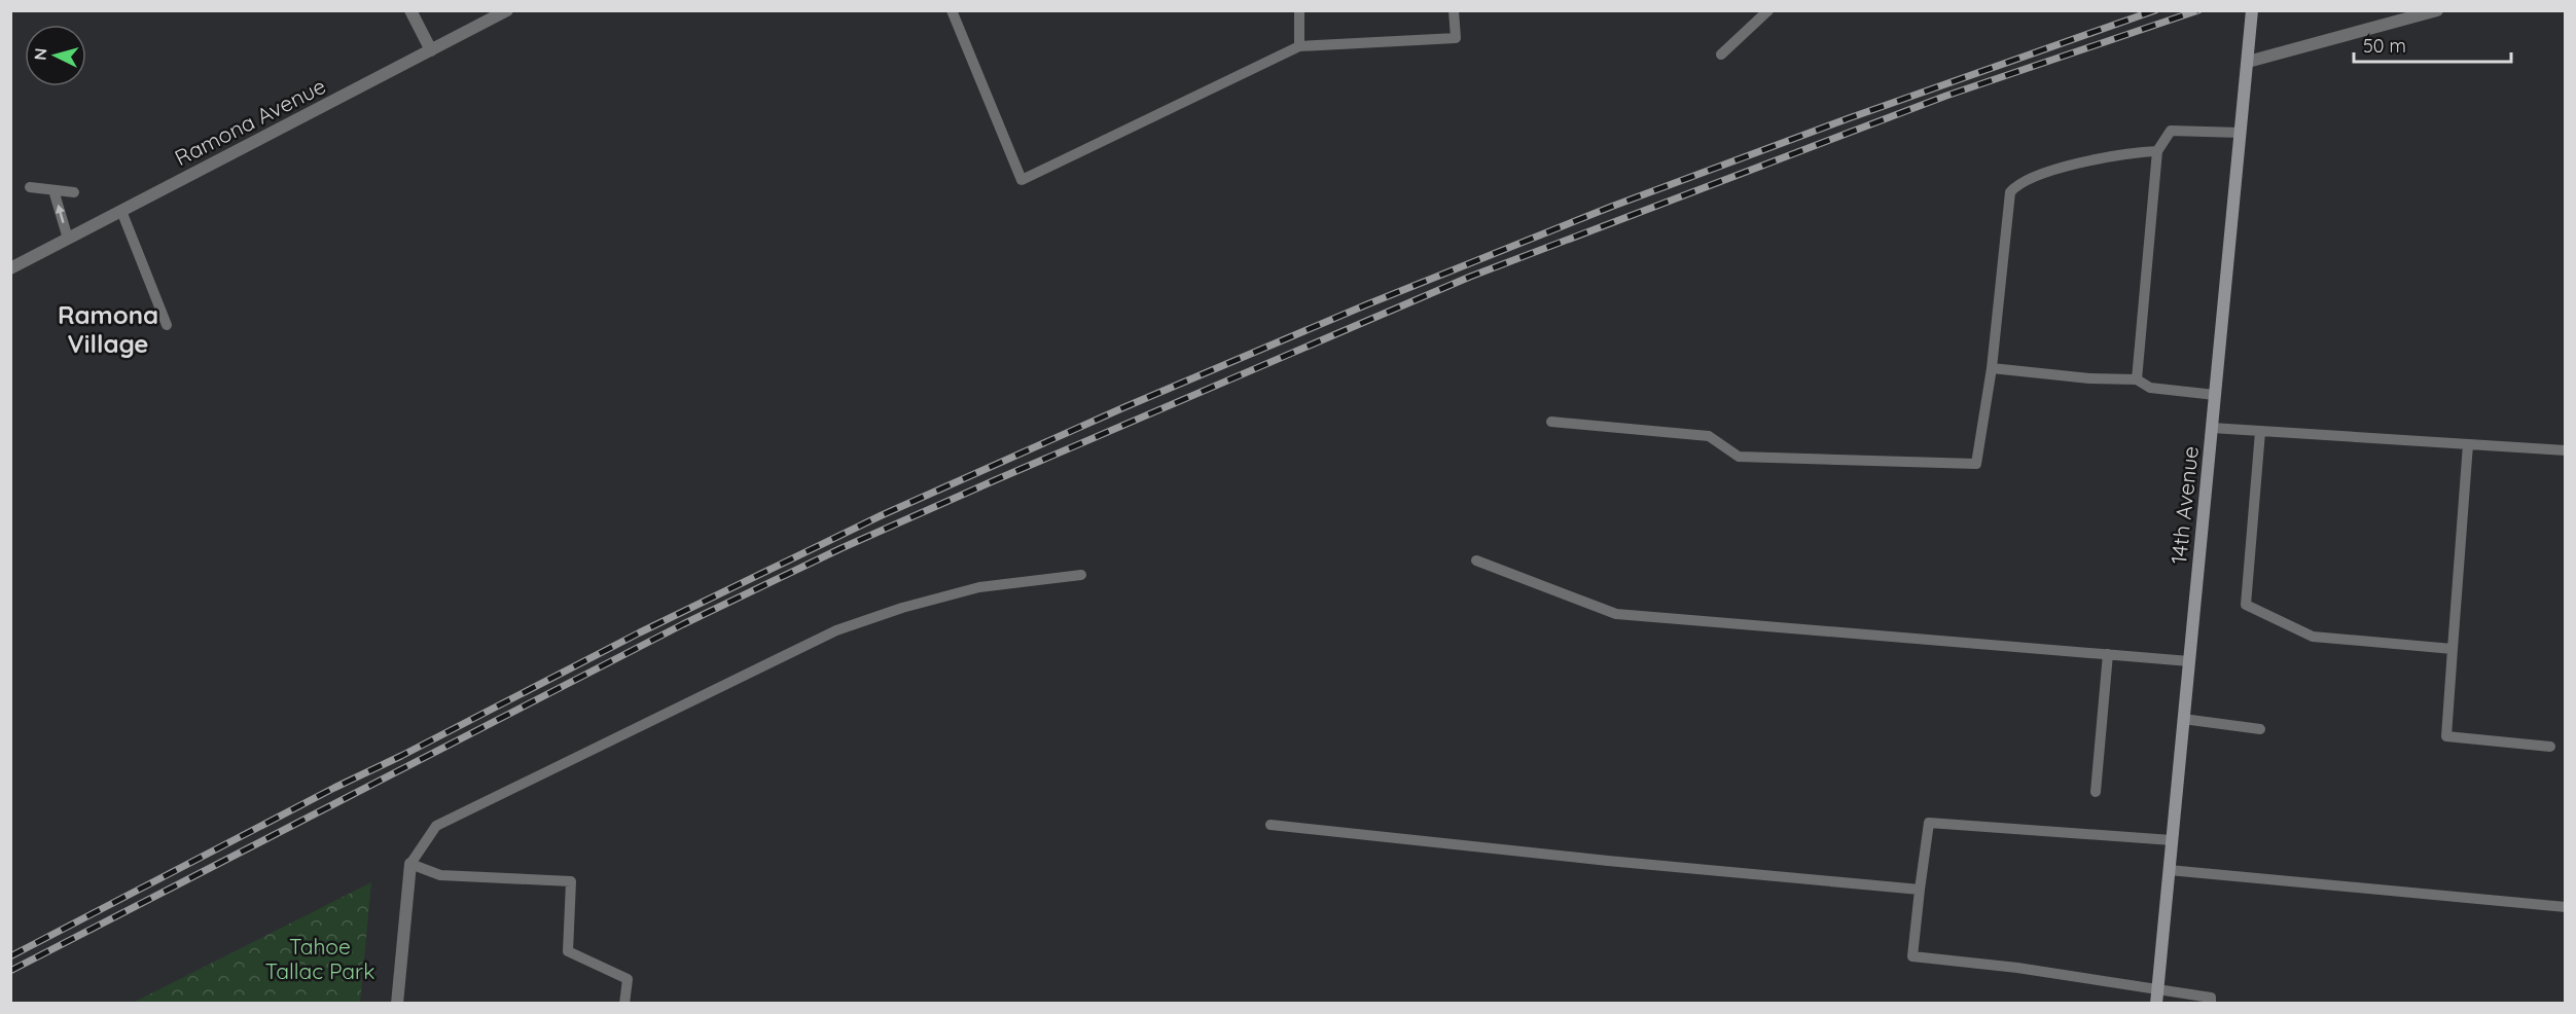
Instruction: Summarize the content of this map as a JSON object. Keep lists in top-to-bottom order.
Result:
{
  "streets": {
    "main road": ["14th Avenue"],
    "street": ["Ramona Avenue"]
  },
  "districts": ["Ramona Village"],
  "parks": ["Tahoe Tallac Park"],
  "scale_bar": "50 m",
  "north": "left"
}
